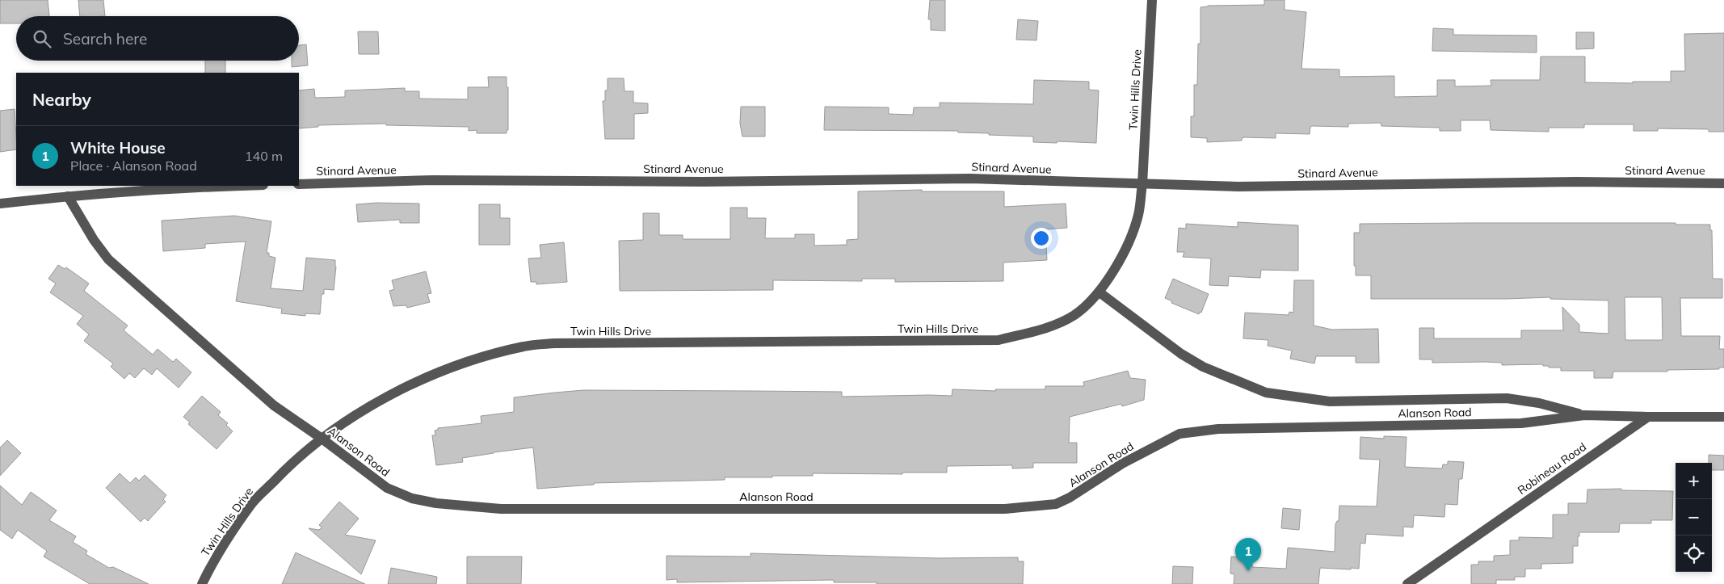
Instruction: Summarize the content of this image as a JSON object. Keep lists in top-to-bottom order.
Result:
{
  "streets": {
    "street": [
      "Twin Hills Drive",
      "Stinard Avenue",
      "Alanson Road",
      "Robineau Road"
    ]
  },
  "crossings": [
    ["Twin Hills Drive", "Stinard Avenue"],
    ["Twin Hills Drive", "Alanson Road"],
    ["Alanson Road", "Robineau Road"]
  ],
  "page": {
    "search": "Search here",
    "heading": "Nearby",
    "list": [
      {
        "mark": "1",
        "name": "White House",
        "note": "Place · Alanson Road",
        "value": "140 m"
      }
    ],
    "map_buttons": ["+", "−"],
    "pins": "1"
  }
}
